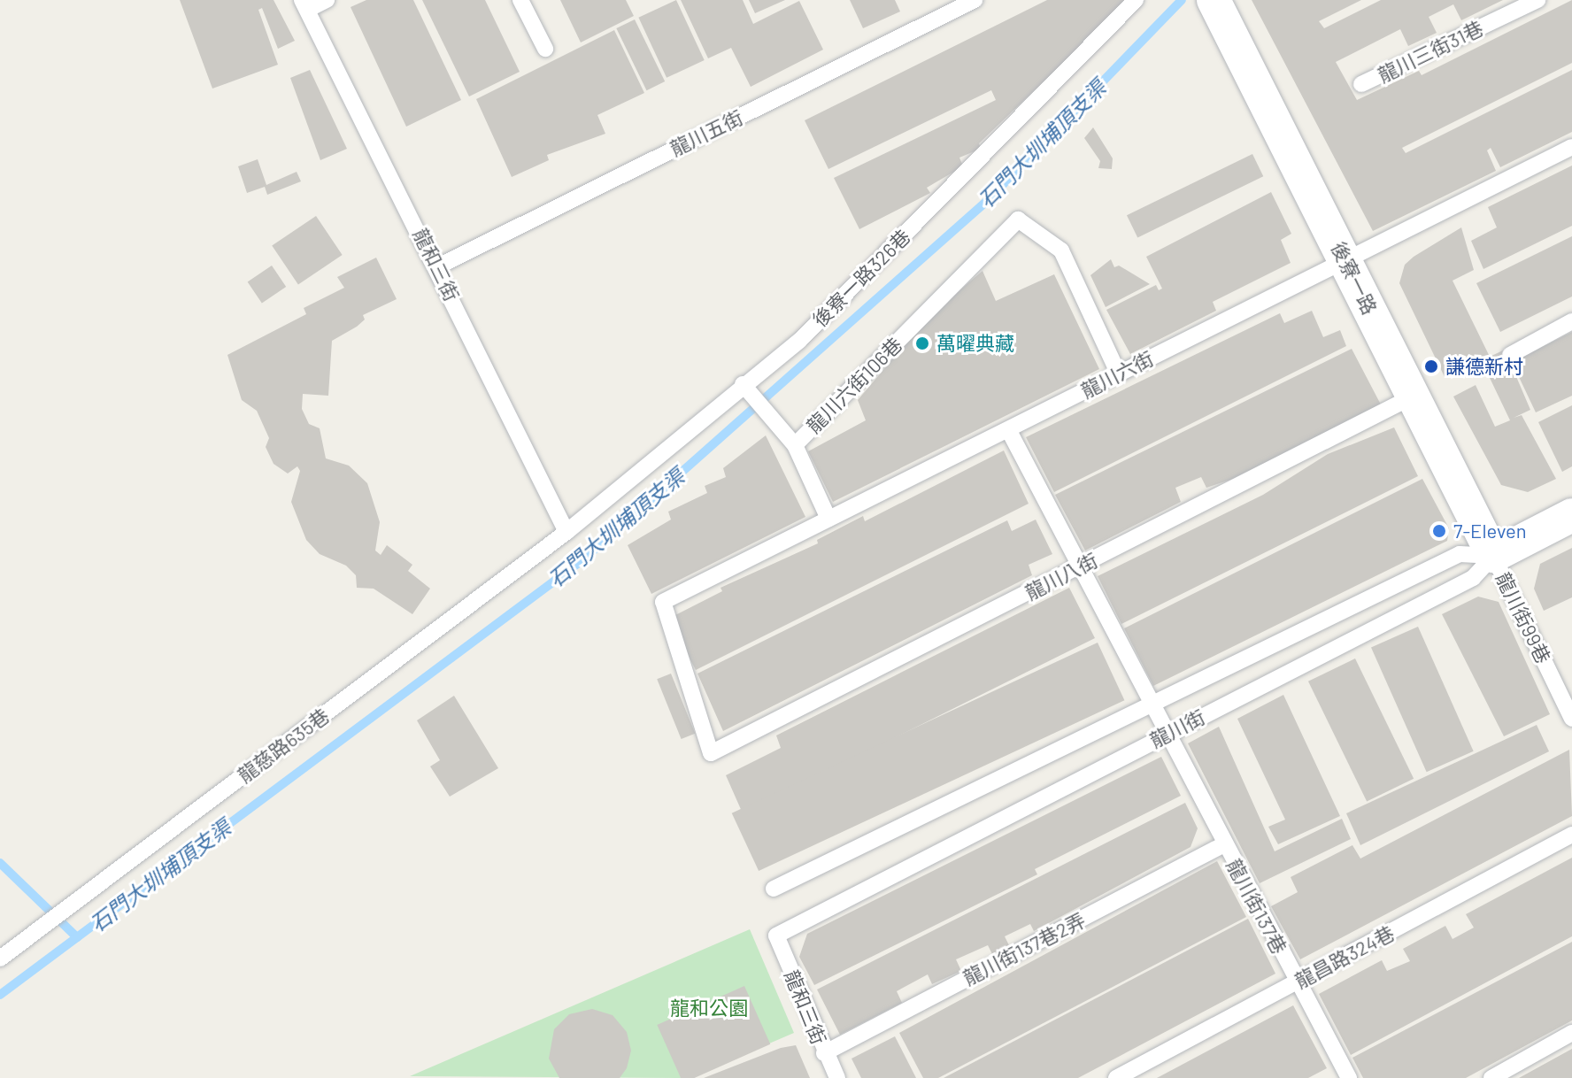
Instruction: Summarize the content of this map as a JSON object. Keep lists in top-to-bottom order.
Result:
{
  "streets": {
    "street": ["後寮一路", "龍川街"],
    "lane": [
      "龍川三街31巷",
      "龍川五街",
      "龍和三街",
      "後寮一路326巷",
      "龍川六街",
      "龍川六街106巷",
      "龍川八街",
      "龍川街99巷",
      "龍慈路635巷",
      "龍川街137巷",
      "龍川街137巷2弄",
      "龍昌路324巷"
    ]
  },
  "crossings": [
    ["龍川五街", "龍和三街"],
    ["龍和三街", "後寮一路326巷"],
    ["龍和三街", "龍川街"],
    ["龍和三街", "龍慈路635巷"],
    ["龍和三街", "龍川街137巷2弄"],
    ["後寮一路326巷", "龍慈路635巷"],
    ["後寮一路", "龍川六街"],
    ["後寮一路", "龍川八街"],
    ["後寮一路", "龍川街99巷"],
    ["後寮一路", "龍川街"],
    ["龍川六街", "龍川六街106巷"],
    ["龍川六街", "龍川八街"],
    ["龍川六街", "龍川街137巷"],
    ["龍川八街", "龍川街137巷"],
    ["龍川街99巷", "龍川街"],
    ["龍川街", "龍川街137巷"],
    ["龍川街137巷", "龍川街137巷2弄"],
    ["龍川街137巷", "龍昌路324巷"]
  ],
  "water": ["石門大圳埔頂支渠"],
  "parks": ["龍和公園"],
  "places": ["萬曜典藏", "謙德新村", "7-Eleven"]
}
